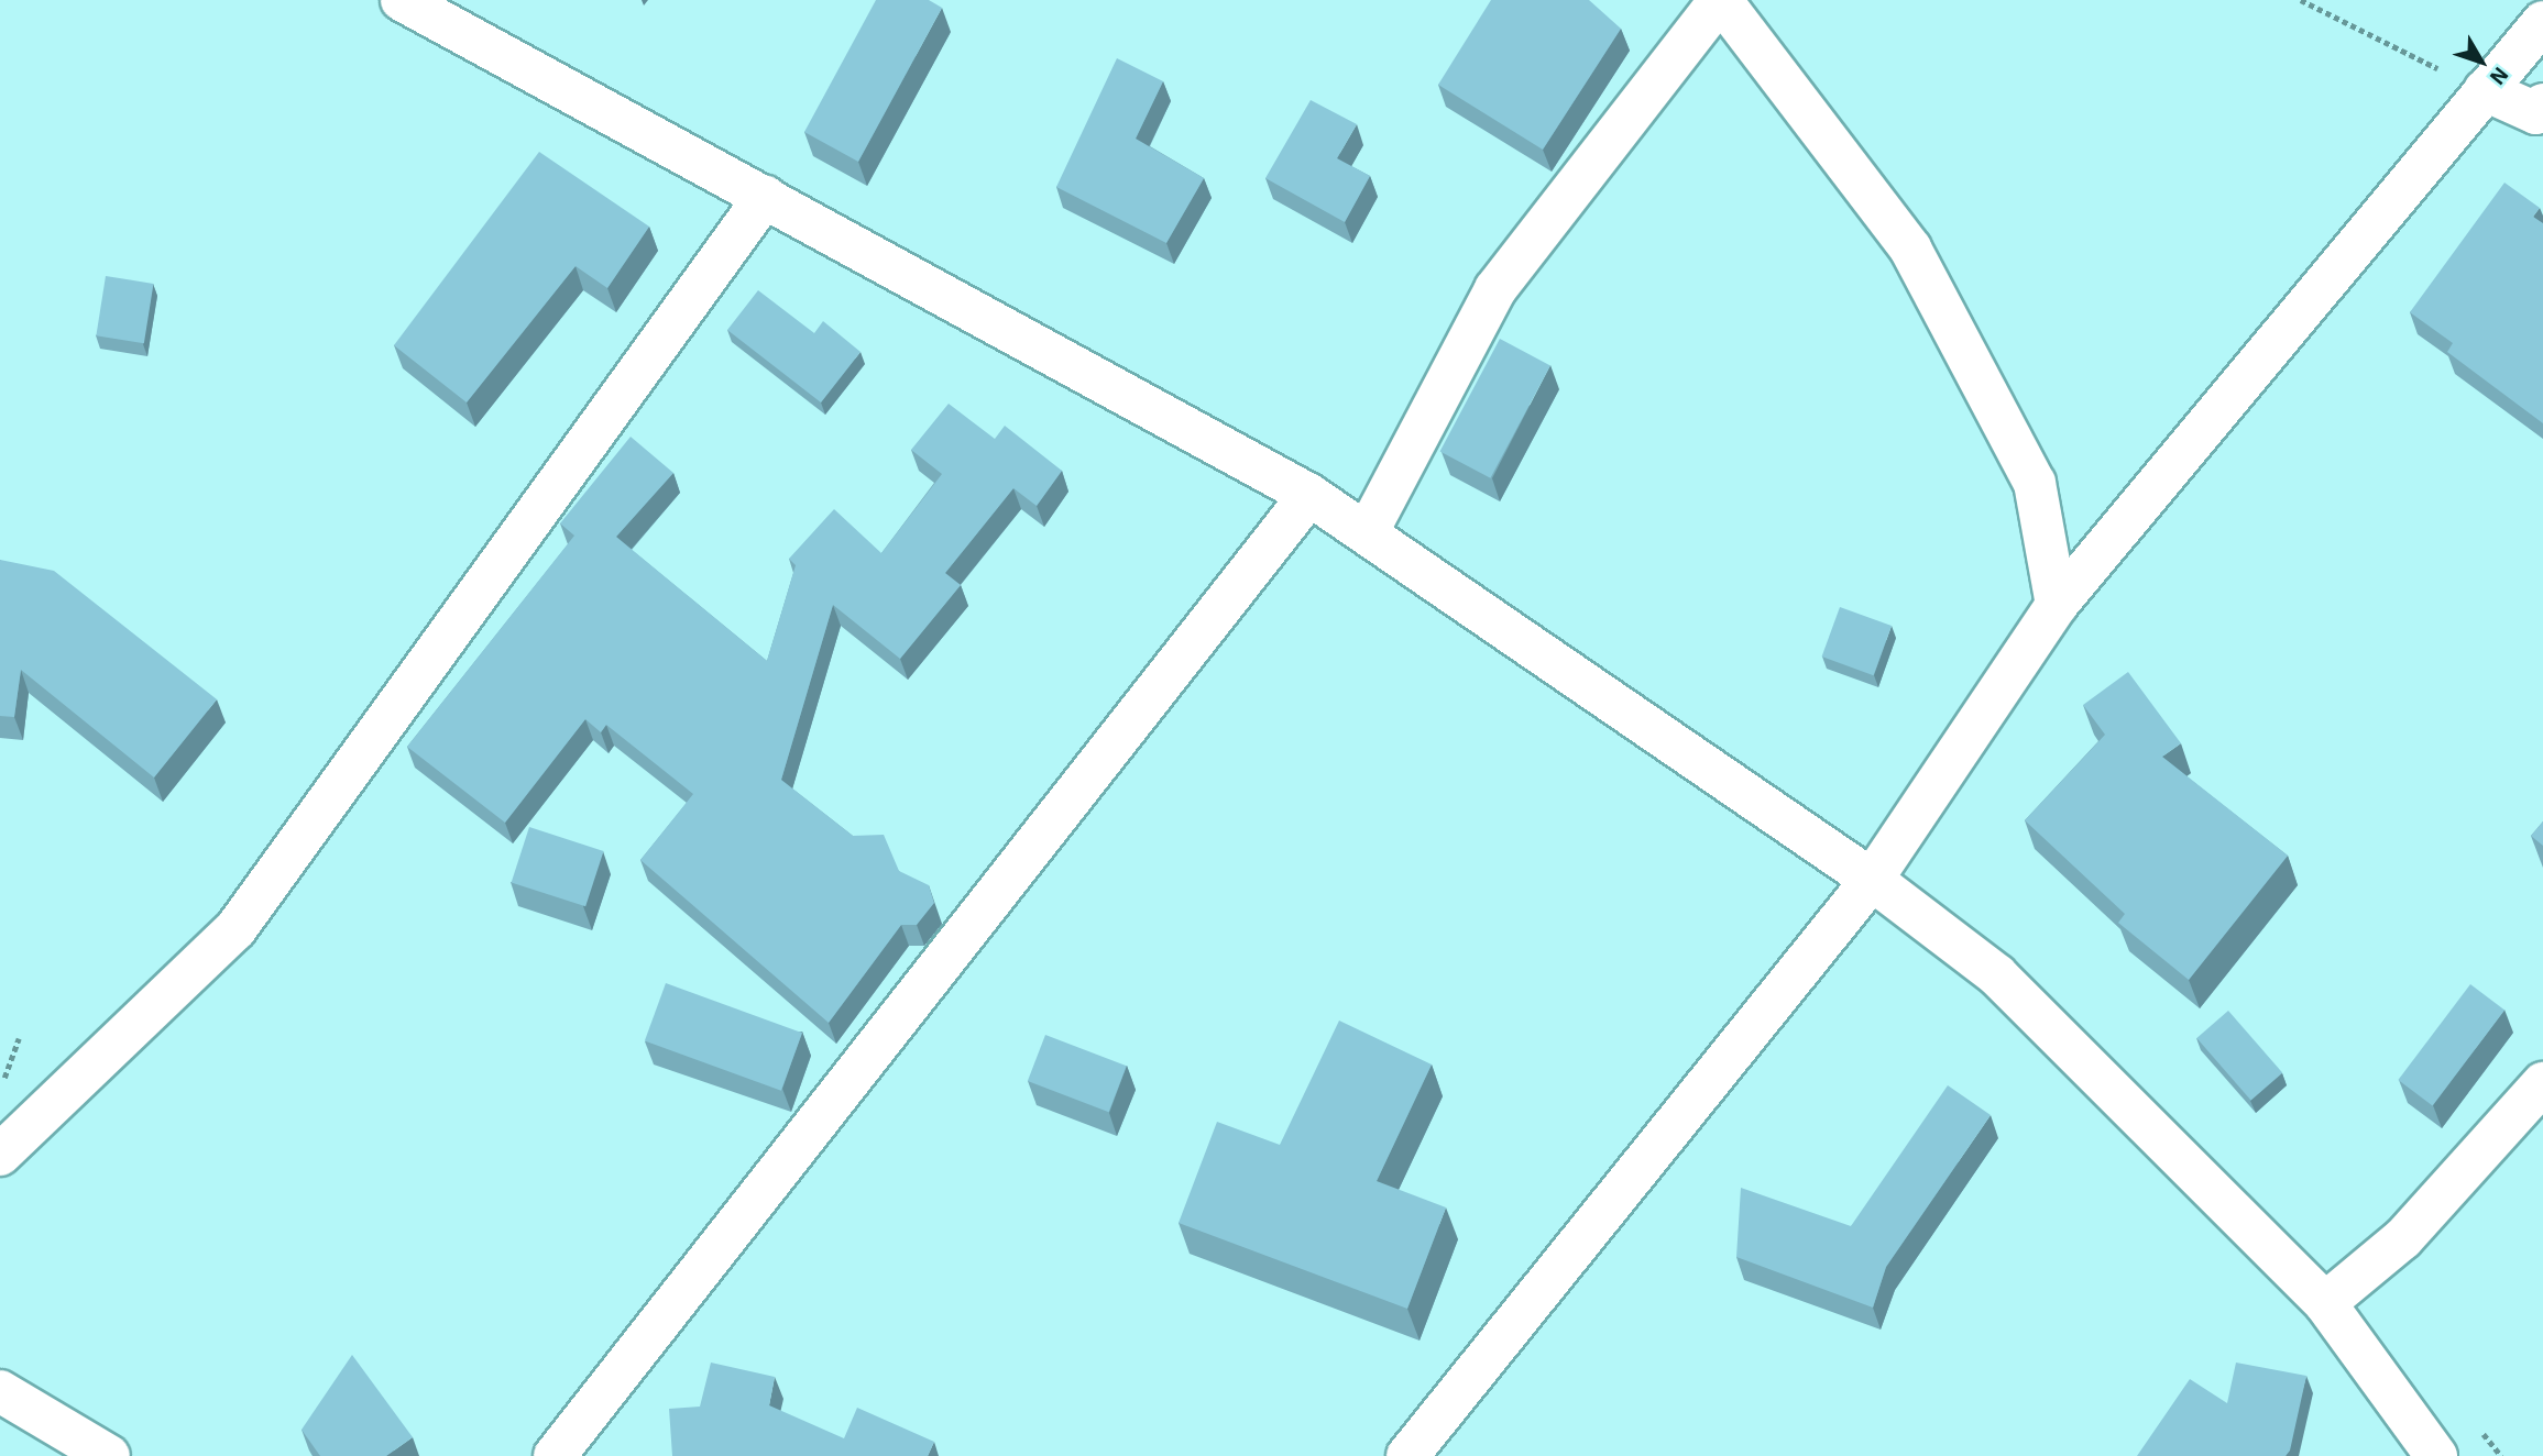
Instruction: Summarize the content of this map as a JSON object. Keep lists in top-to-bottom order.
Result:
{
  "north": "bottom right"
}
